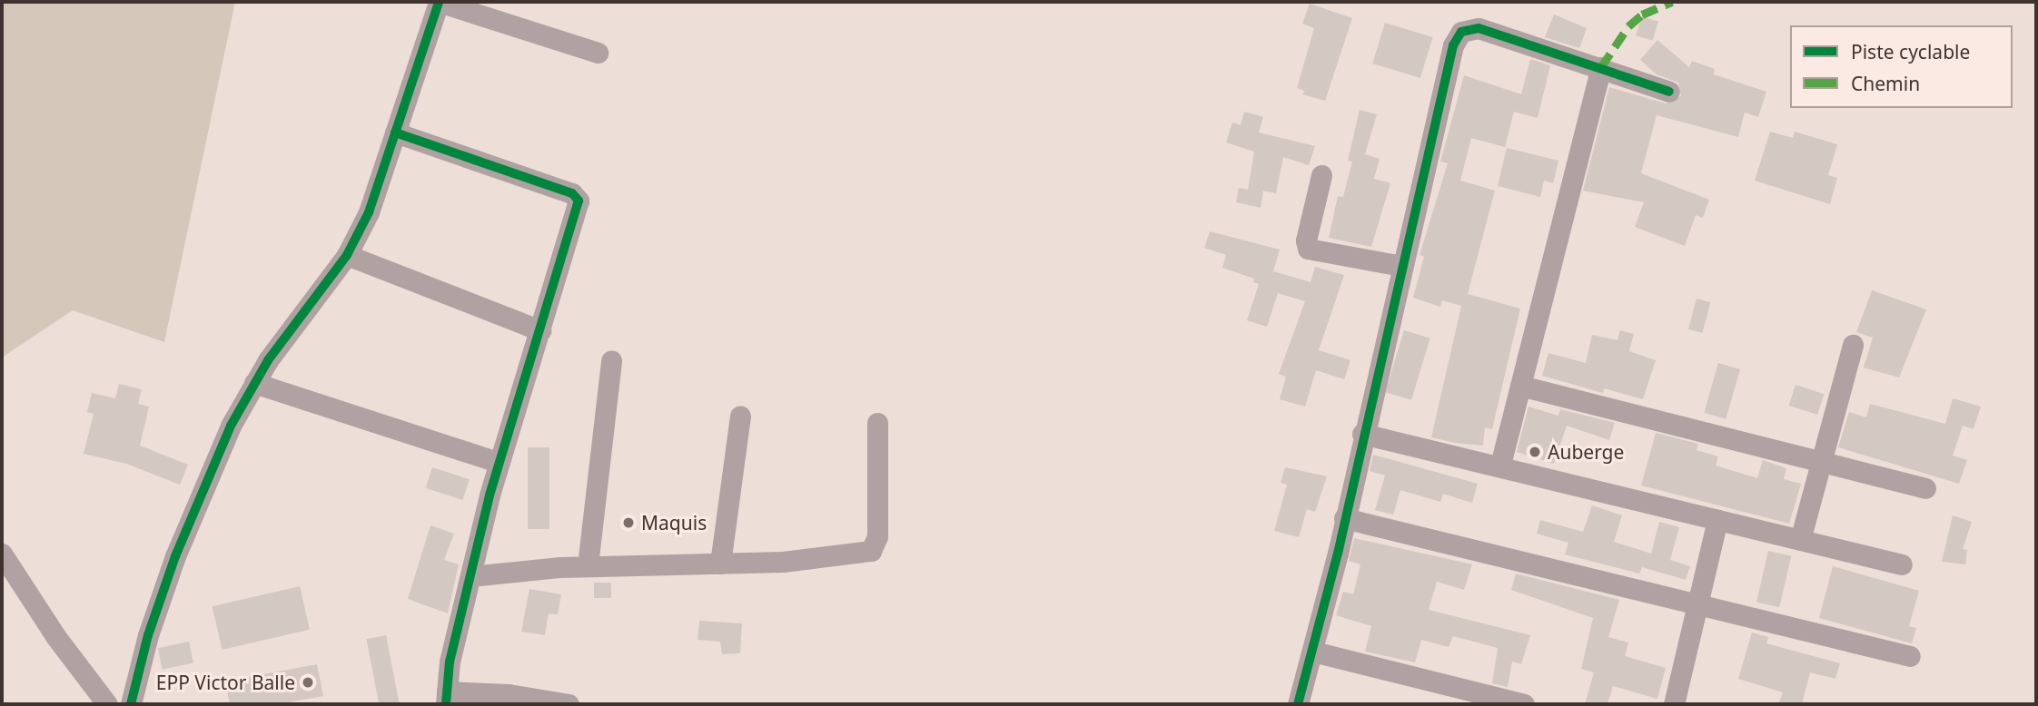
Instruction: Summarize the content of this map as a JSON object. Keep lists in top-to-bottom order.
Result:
{
  "places": ["Auberge", "Maquis", "EPP Victor Balle"],
  "legend": ["Piste cyclable", "Chemin"]
}
